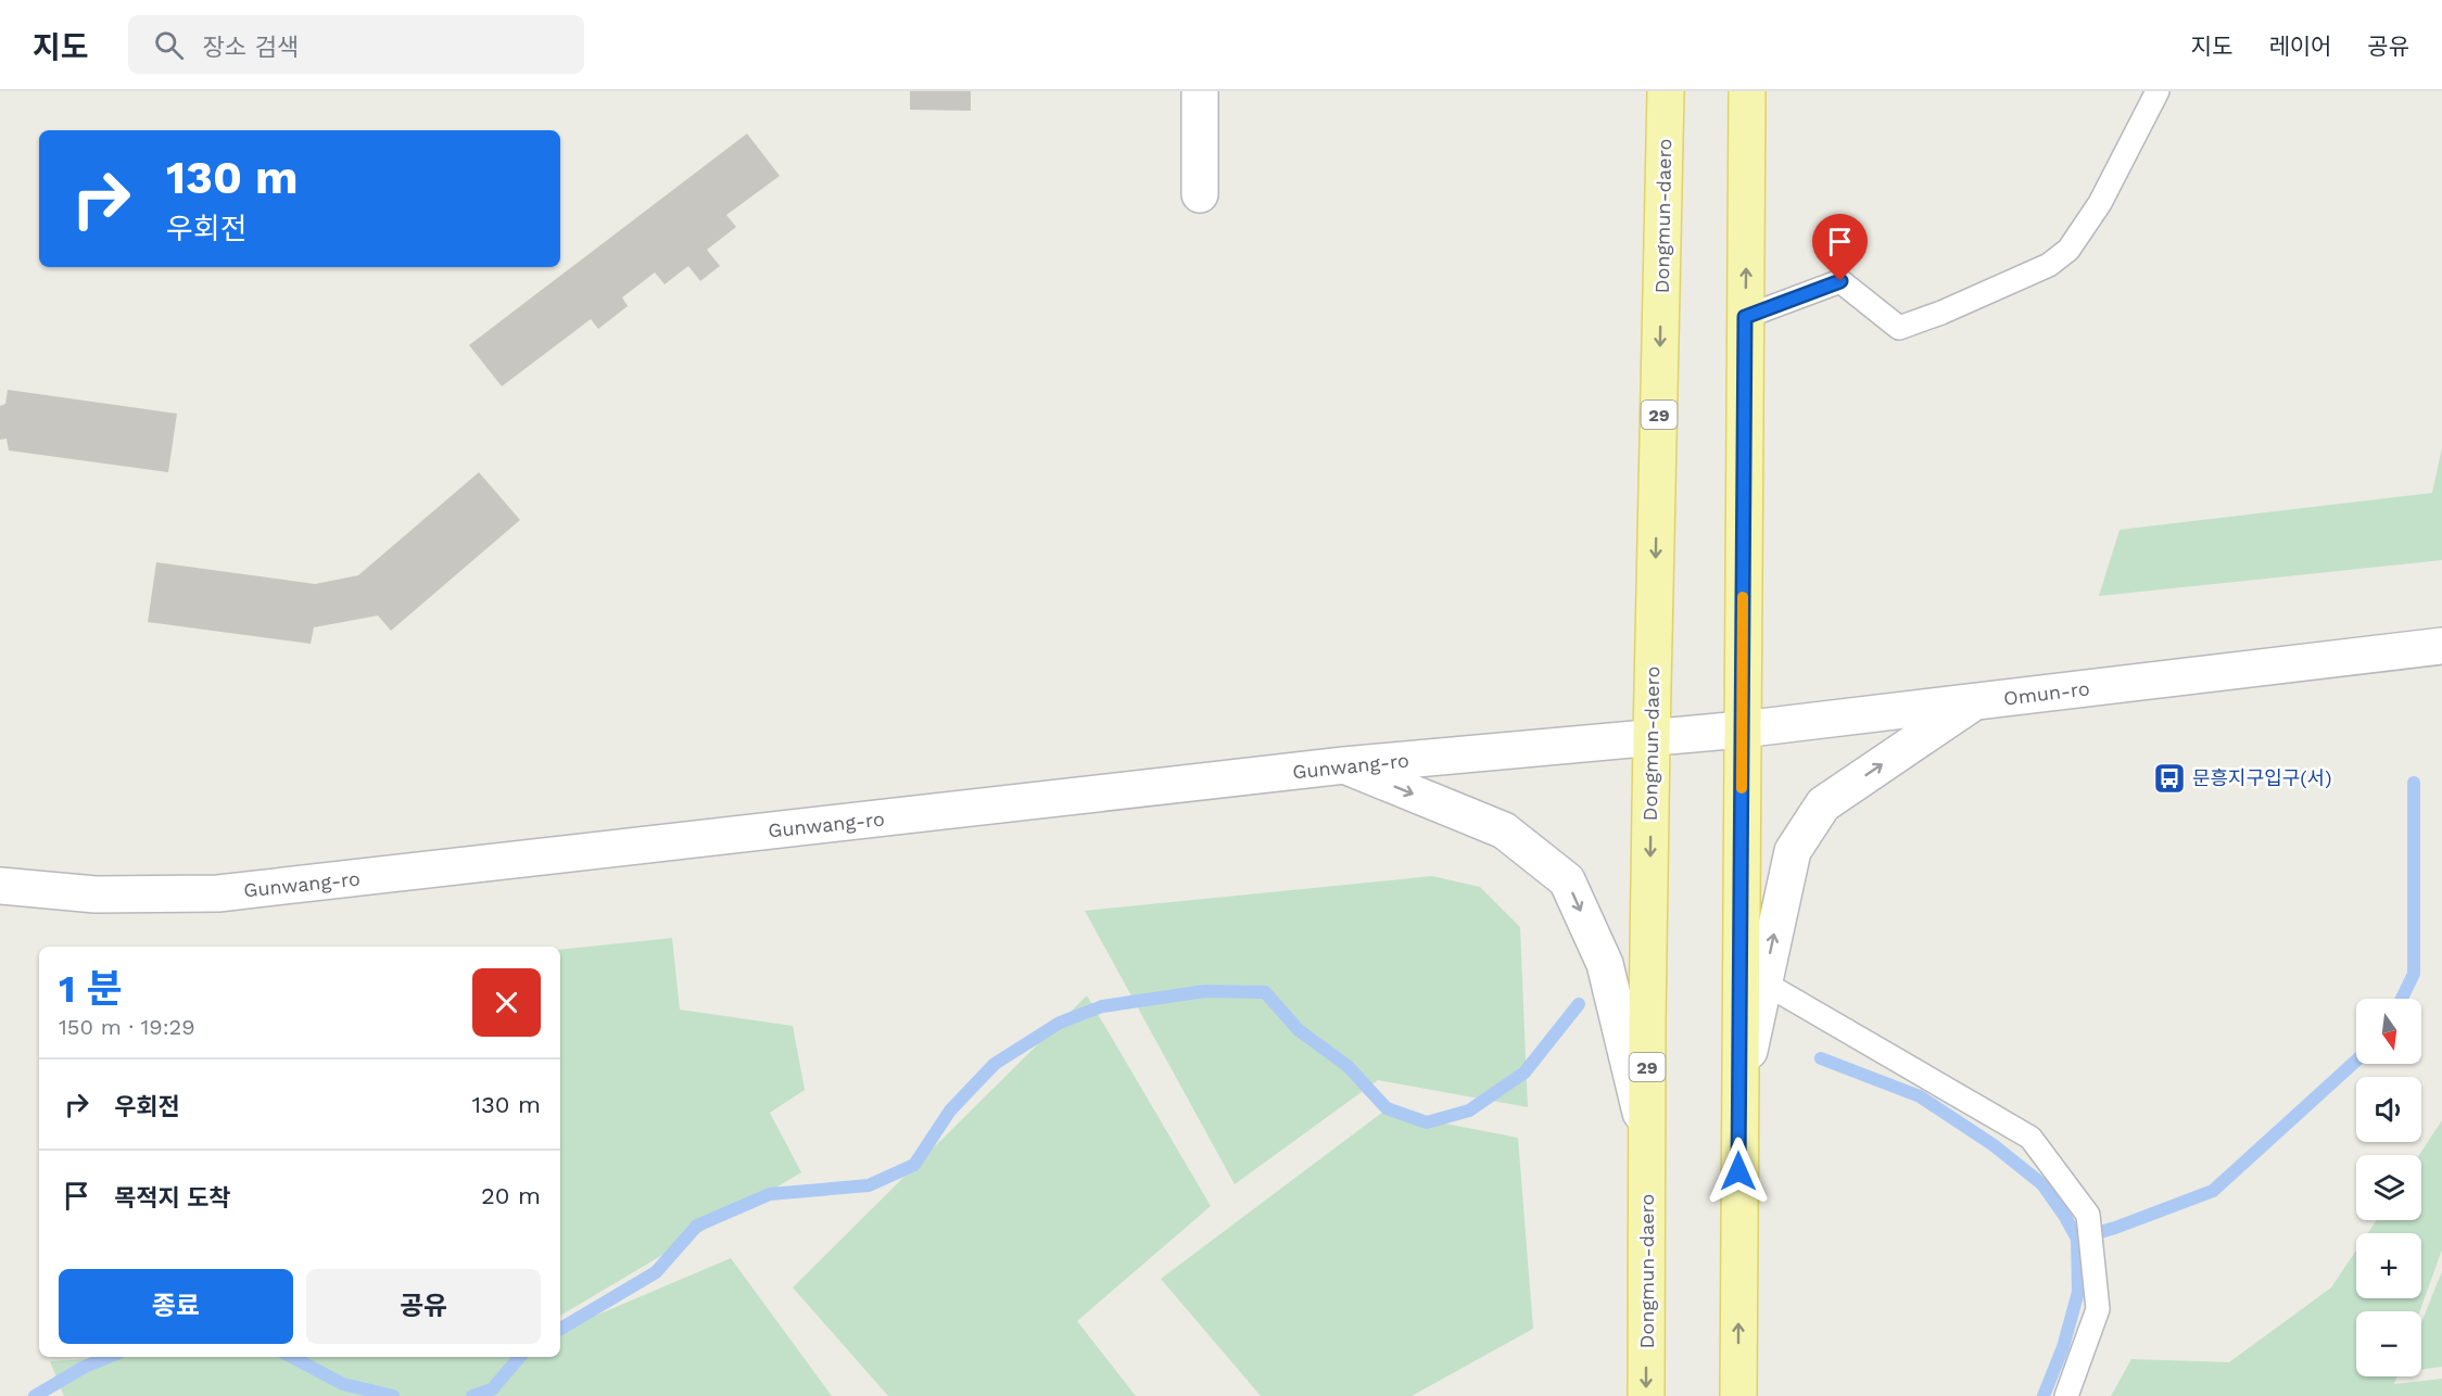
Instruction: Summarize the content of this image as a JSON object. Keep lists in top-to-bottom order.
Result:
{
  "streets": {
    "main road": [
      "Dongmun-daero",
      "29",
      "Omun-ro",
      "Gunwang-ro"
    ]
  },
  "crossings": [
    ["Dongmun-daero", "Omun-ro"],
    ["Dongmun-daero", "Gunwang-ro"],
    ["Omun-ro", "Gunwang-ro"]
  ],
  "places": {
    "bus stop": ["문흥지구입구(서)"]
  },
  "north": "bottom",
  "page": {
    "header": "지도",
    "search": "장소 검색",
    "nav": ["지도", "레이어", "공유"],
    "turn": ["130 m", "우회전"],
    "heading": ["1 분", "150 m · 19:29"],
    "map_buttons": ["+", "−"],
    "list": [
      {
        "name": "우회전",
        "value": "130 m"
      },
      {
        "name": "목적지 도착",
        "value": "20 m"
      }
    ],
    "buttons": ["종료", "공유"]
  }
}
